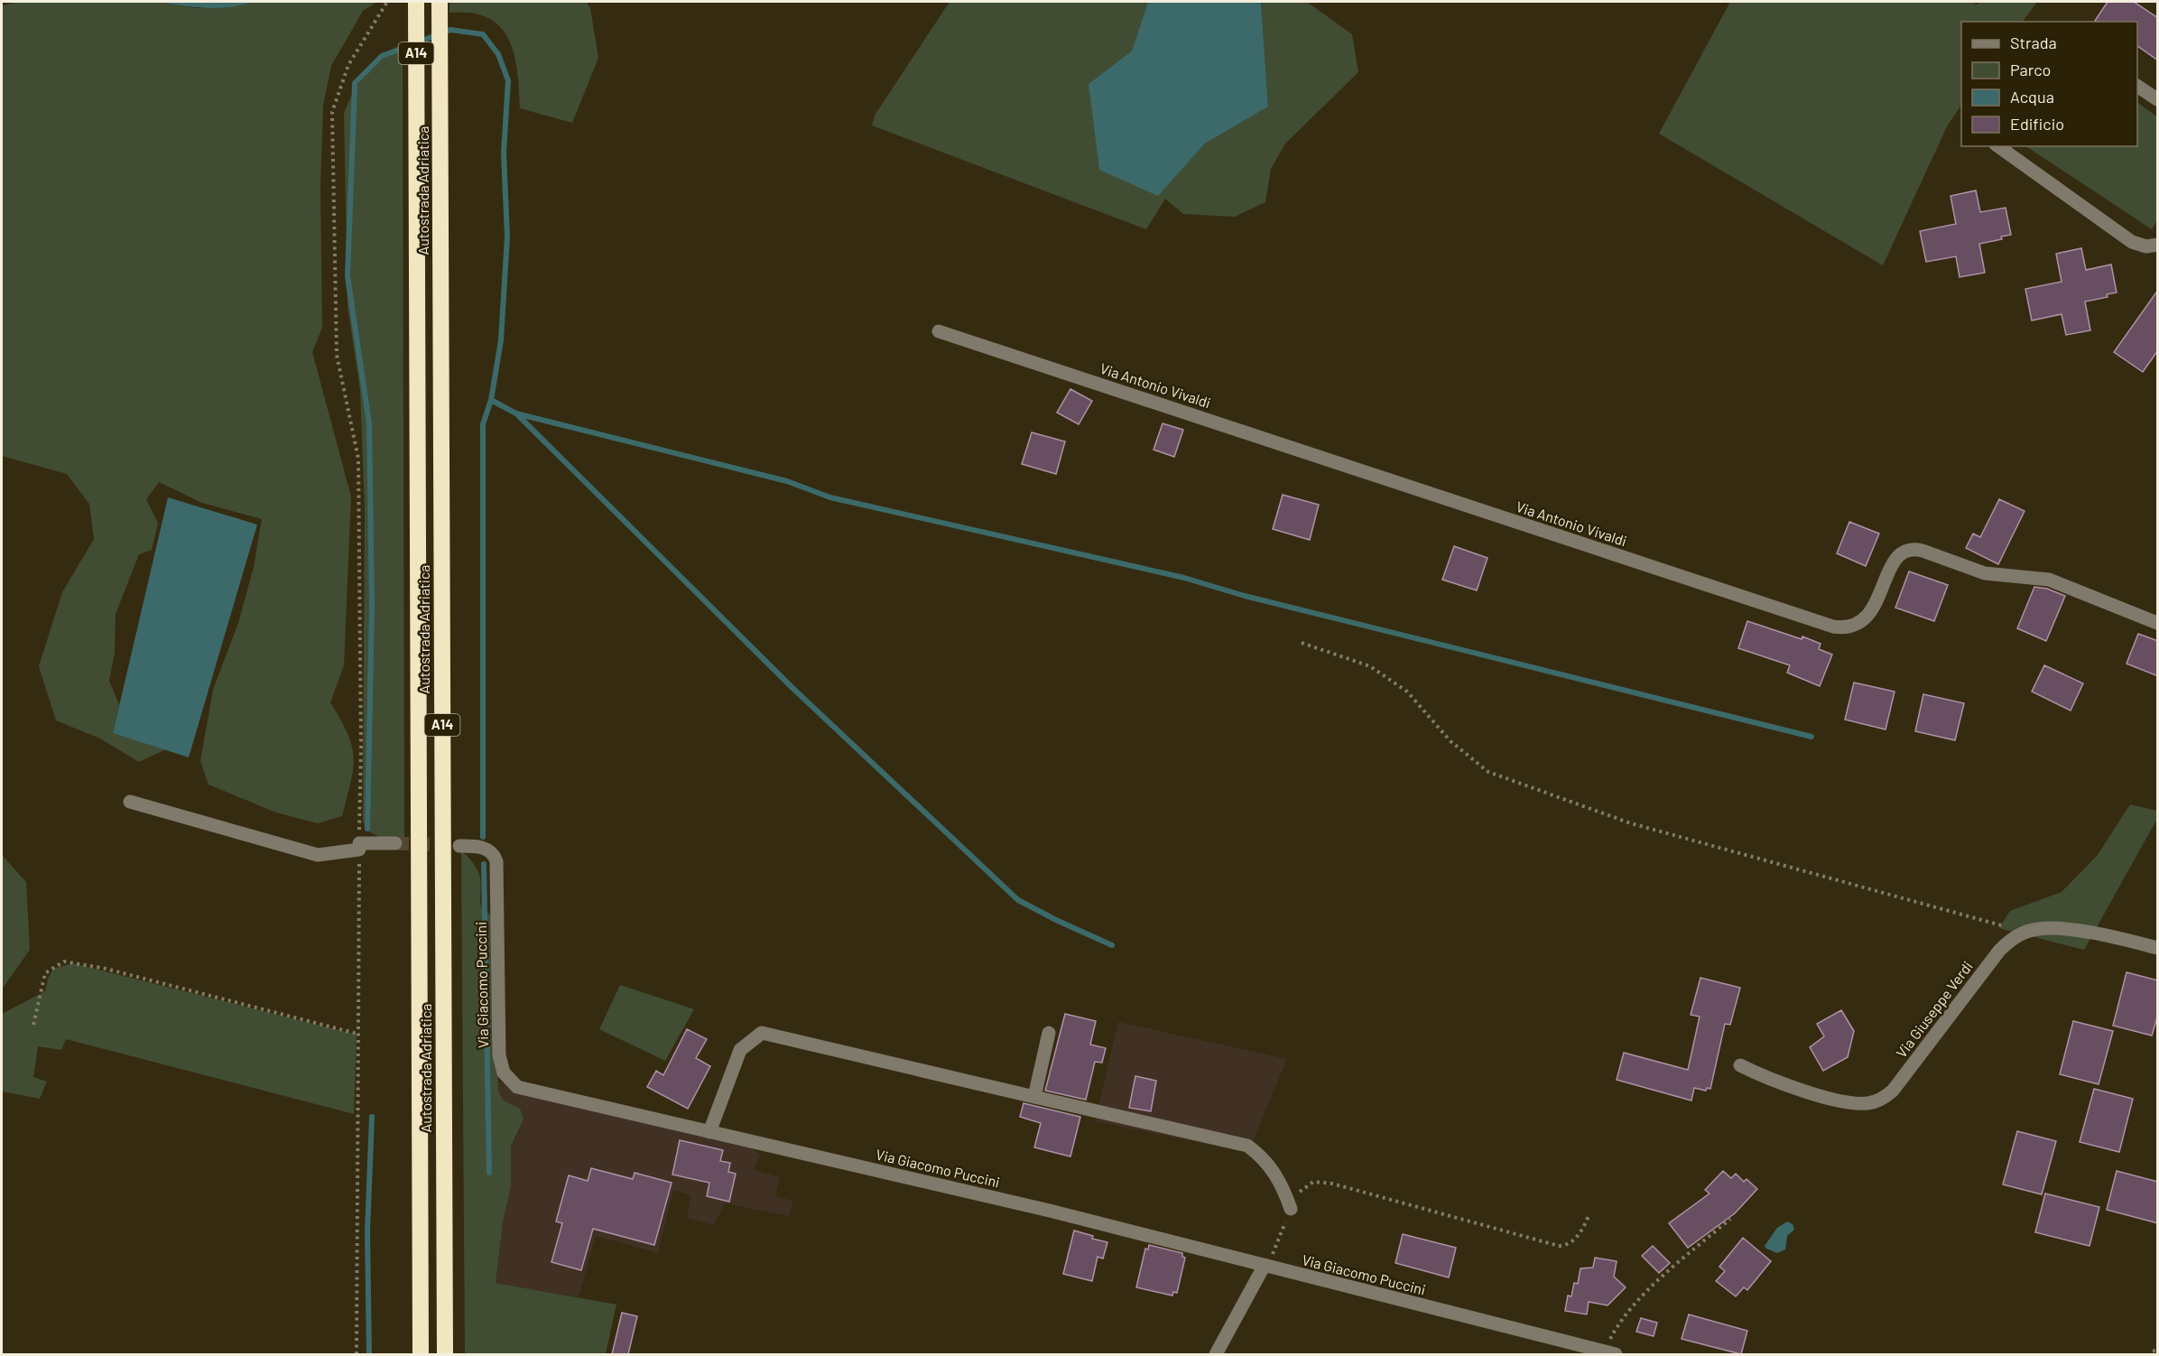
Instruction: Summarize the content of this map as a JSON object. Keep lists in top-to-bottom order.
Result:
{
  "streets": {
    "highway": ["A14", "Autostrada Adriatica"],
    "street": ["Via Antonio Vivaldi", "Via Giacomo Puccini", "Via Giuseppe Verdi"]
  },
  "legend": [
    "Strada",
    "Parco",
    "Acqua",
    "Edificio"
  ]
}
